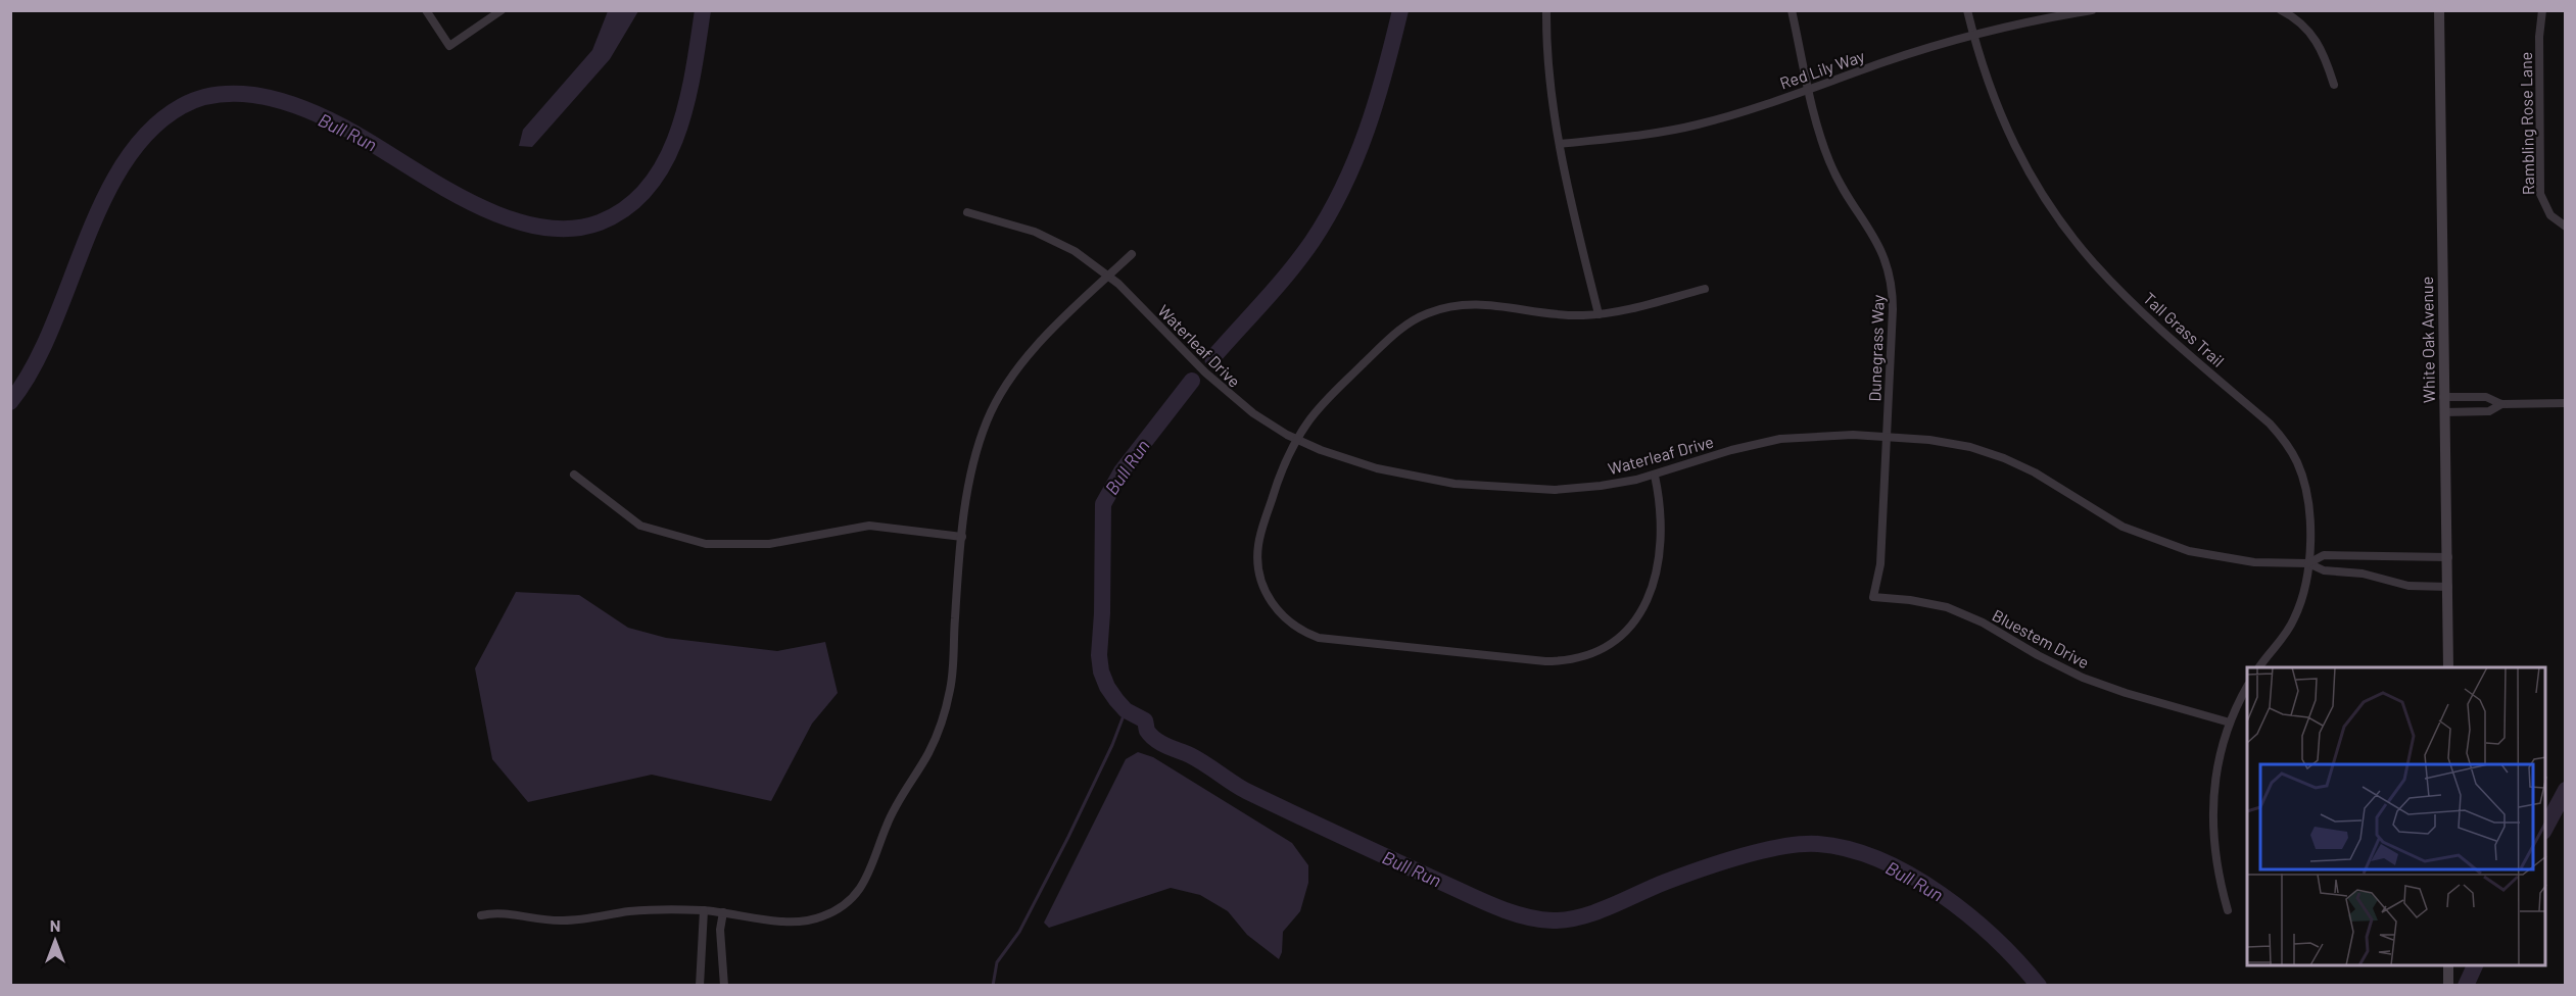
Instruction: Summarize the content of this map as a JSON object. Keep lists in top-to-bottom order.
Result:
{
  "streets": {
    "street": [
      "Red Lily Way",
      "Rambling Rose Lane",
      "Tall Grass Trail",
      "White Oak Avenue",
      "Waterleaf Drive",
      "Dunegrass Way",
      "Bluestem Drive"
    ]
  },
  "crossings": [
    ["Red Lily Way", "Tall Grass Trail"],
    ["Red Lily Way", "Dunegrass Way"],
    ["Tall Grass Trail", "Waterleaf Drive"],
    ["White Oak Avenue", "Waterleaf Drive"],
    ["Waterleaf Drive", "Dunegrass Way"],
    ["Dunegrass Way", "Bluestem Drive"]
  ],
  "water": ["Bull Run"],
  "north": "top"
}
